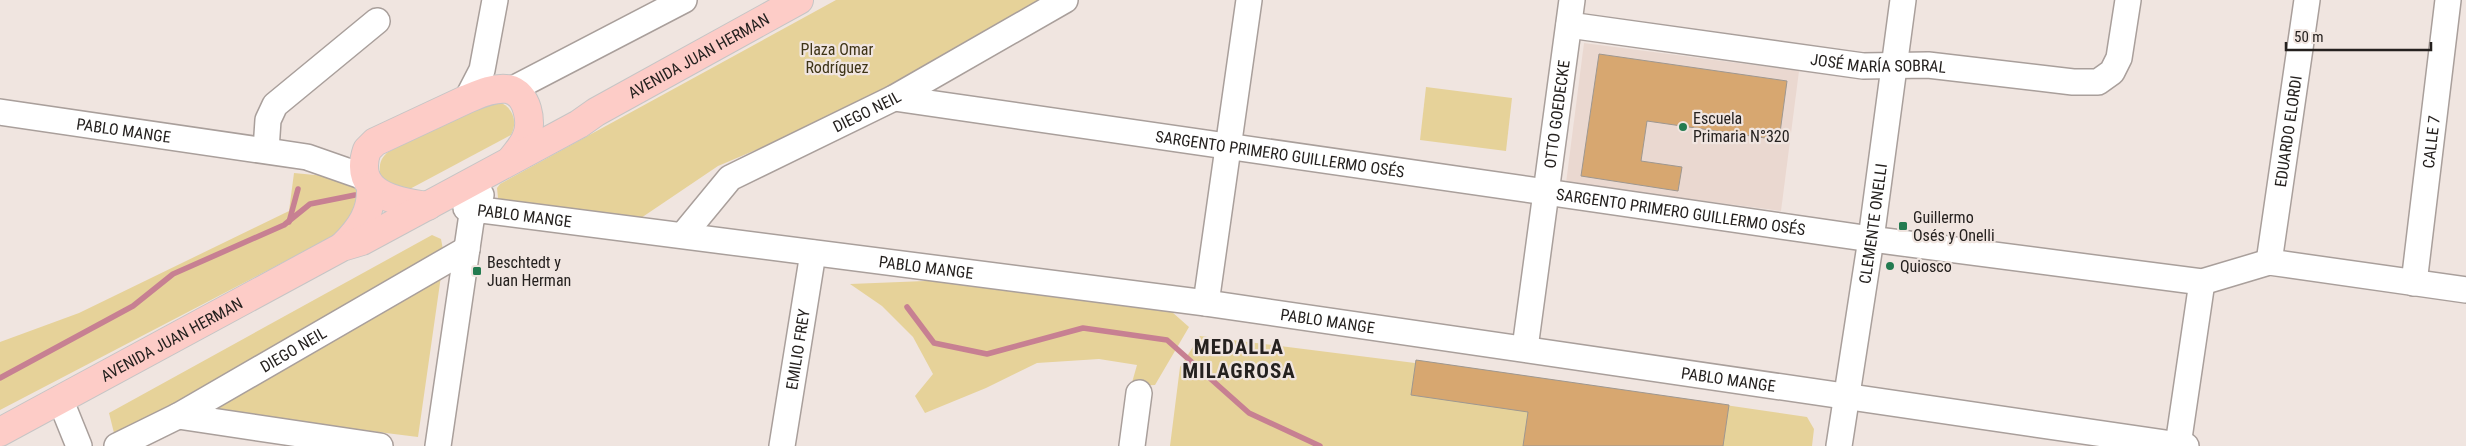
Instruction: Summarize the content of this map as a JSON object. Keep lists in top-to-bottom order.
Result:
{
  "streets": {
    "main road": ["AVENIDA JUAN HERMAN"],
    "street": [
      "JOSÉ MARÍA SOBRAL",
      "DIEGO NEIL",
      "OTTO GOEDECKE",
      "PABLO MANGE",
      "EDUARDO ELORDI",
      "CALLE 7",
      "SARGENTO PRIMERO GUILLERMO OSÉS",
      "CLEMENTE ONELLI",
      "EMILIO FREY"
    ]
  },
  "crossings": [
    ["AVENIDA JUAN HERMAN", "PABLO MANGE"],
    ["JOSÉ MARÍA SOBRAL", "OTTO GOEDECKE"],
    ["JOSÉ MARÍA SOBRAL", "CLEMENTE ONELLI"],
    ["DIEGO NEIL", "PABLO MANGE"],
    ["DIEGO NEIL", "SARGENTO PRIMERO GUILLERMO OSÉS"],
    ["OTTO GOEDECKE", "PABLO MANGE"],
    ["OTTO GOEDECKE", "SARGENTO PRIMERO GUILLERMO OSÉS"],
    ["PABLO MANGE", "CLEMENTE ONELLI"],
    ["PABLO MANGE", "EMILIO FREY"],
    ["EDUARDO ELORDI", "SARGENTO PRIMERO GUILLERMO OSÉS"],
    ["CALLE 7", "SARGENTO PRIMERO GUILLERMO OSÉS"],
    ["SARGENTO PRIMERO GUILLERMO OSÉS", "CLEMENTE ONELLI"]
  ],
  "districts": ["MEDALLA MILAGROSA"],
  "parks": ["Plaza Omar Rodríguez"],
  "places": {
    "other": ["Escuela Primaria N°320", "Quiosco"],
    "transit": ["Guillermo Osés y Onelli", "Beschtedt y Juan Herman"]
  },
  "scale_bar": "50 m"
}
